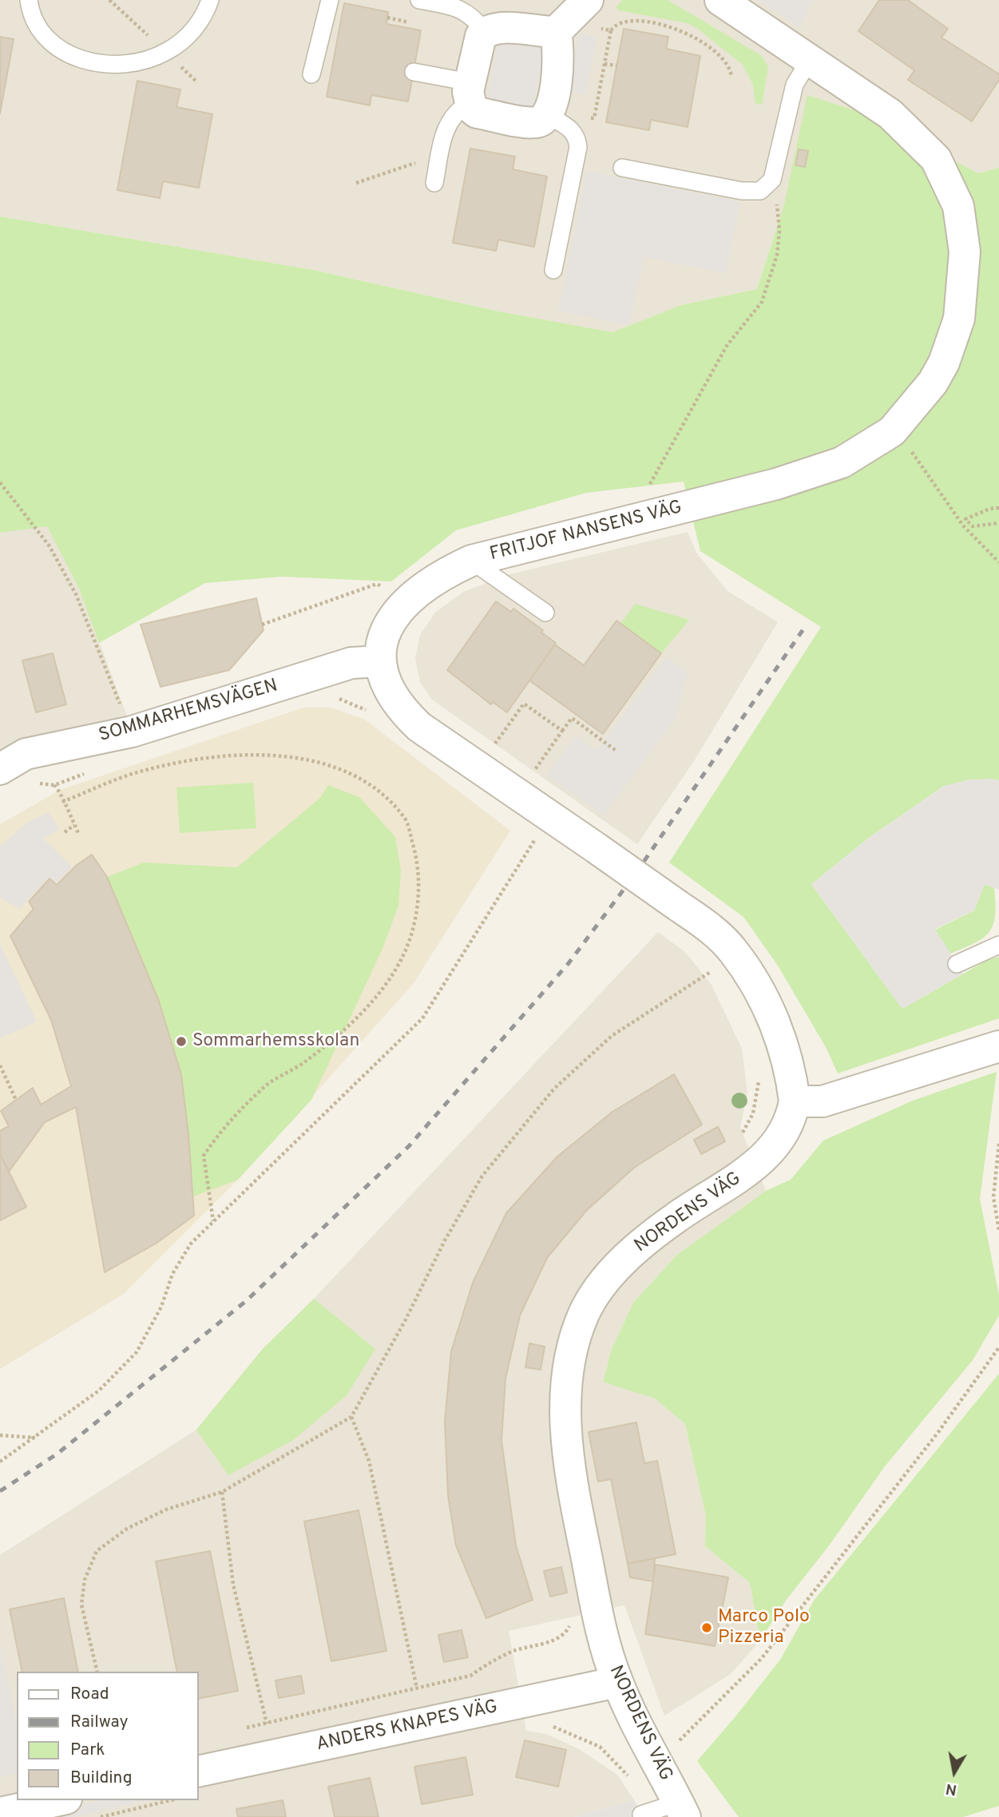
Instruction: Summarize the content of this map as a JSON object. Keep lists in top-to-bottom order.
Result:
{
  "streets": {
    "street": [
      "FRITJOF NANSENS VÄG",
      "SOMMARHEMSVÄGEN",
      "NORDENS VÄG",
      "ANDERS KNAPES VÄG"
    ]
  },
  "crossings": [
    ["FRITJOF NANSENS VÄG", "SOMMARHEMSVÄGEN"],
    ["FRITJOF NANSENS VÄG", "NORDENS VÄG"],
    ["NORDENS VÄG", "ANDERS KNAPES VÄG"]
  ],
  "places": ["Sommarhemsskolan", "Marco Polo Pizzeria"],
  "legend": [
    "Road",
    "Railway",
    "Park",
    "Building"
  ],
  "north": "bottom"
}
